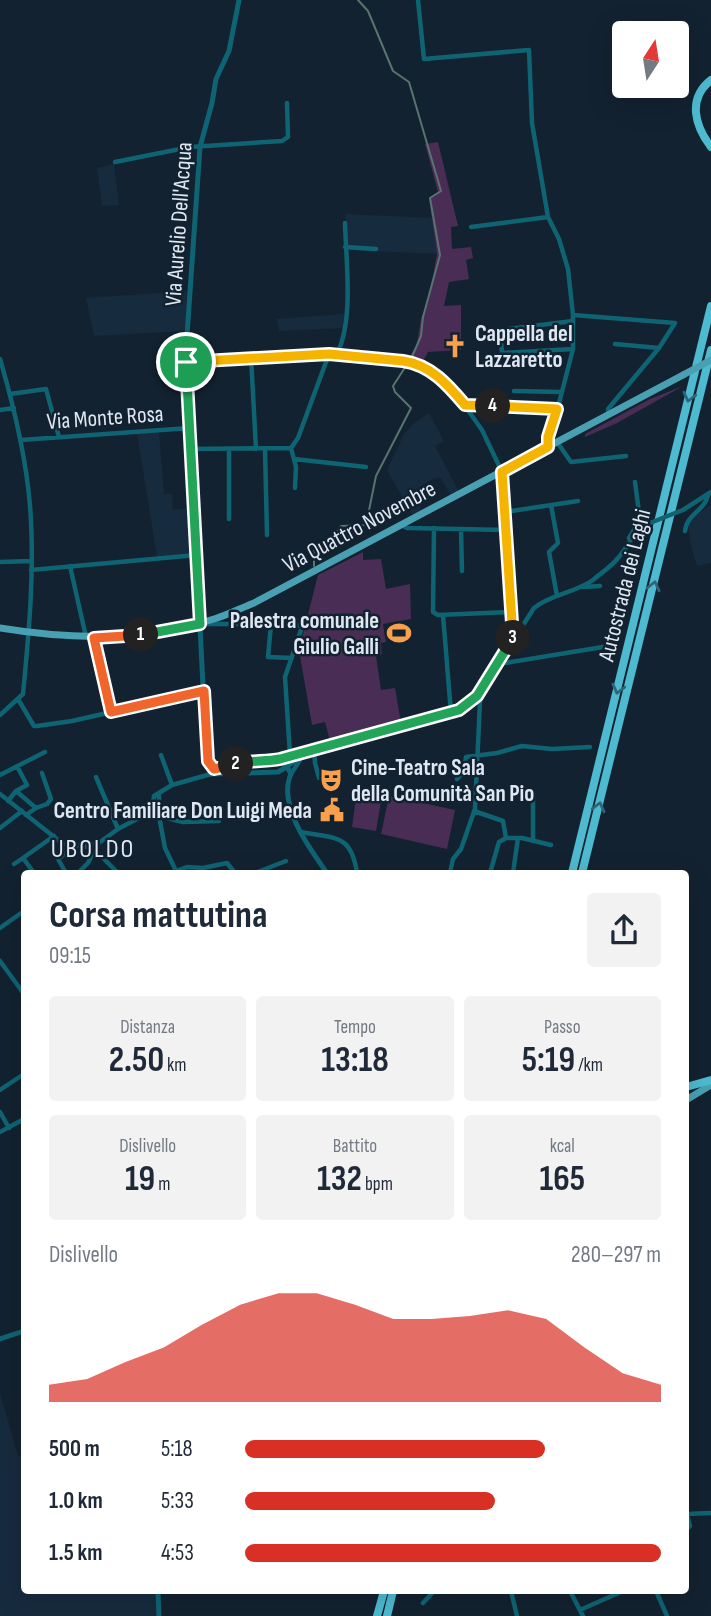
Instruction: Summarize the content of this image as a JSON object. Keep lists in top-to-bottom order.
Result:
{
  "streets": {
    "highway": ["Autostrada dei Laghi"],
    "main road": ["Via Quattro Novembre"],
    "street": ["Via Aurelio Dell'Acqua", "Via Monte Rosa"]
  },
  "crossings": [
    ["Via Aurelio Dell'Acqua", "Via Monte Rosa"],
    ["Via Aurelio Dell'Acqua", "Via Quattro Novembre"]
  ],
  "districts": ["UBOLDO"],
  "places": {
    "church": ["Cappella del Lazzaretto"],
    "sports": ["Palestra comunale Giulio Galli"],
    "theatre": ["Cine-Teatro Sala della Comunità San Pio"],
    "public building": ["Centro Familiare Don Luigi Meda"]
  },
  "north": "top",
  "page": {
    "pins": [
      "4",
      "1",
      "3",
      "2"
    ],
    "heading": ["Corsa mattutina", "09:15"],
    "stats": [
      ["Distanza", "2.50 km"],
      ["Tempo", "13:18"],
      ["Passo", "5:19 /km"],
      ["Dislivello", "19 m"],
      ["Battito", "132 bpm"],
      ["kcal", "165"]
    ],
    "chart": ["Dislivello", "280–297 m"],
    "list": [
      {
        "name": "500 m",
        "note": "5:18"
      },
      {
        "name": "1.0 km",
        "note": "5:33"
      },
      {
        "name": "1.5 km",
        "note": "4:53"
      }
    ]
  }
}
